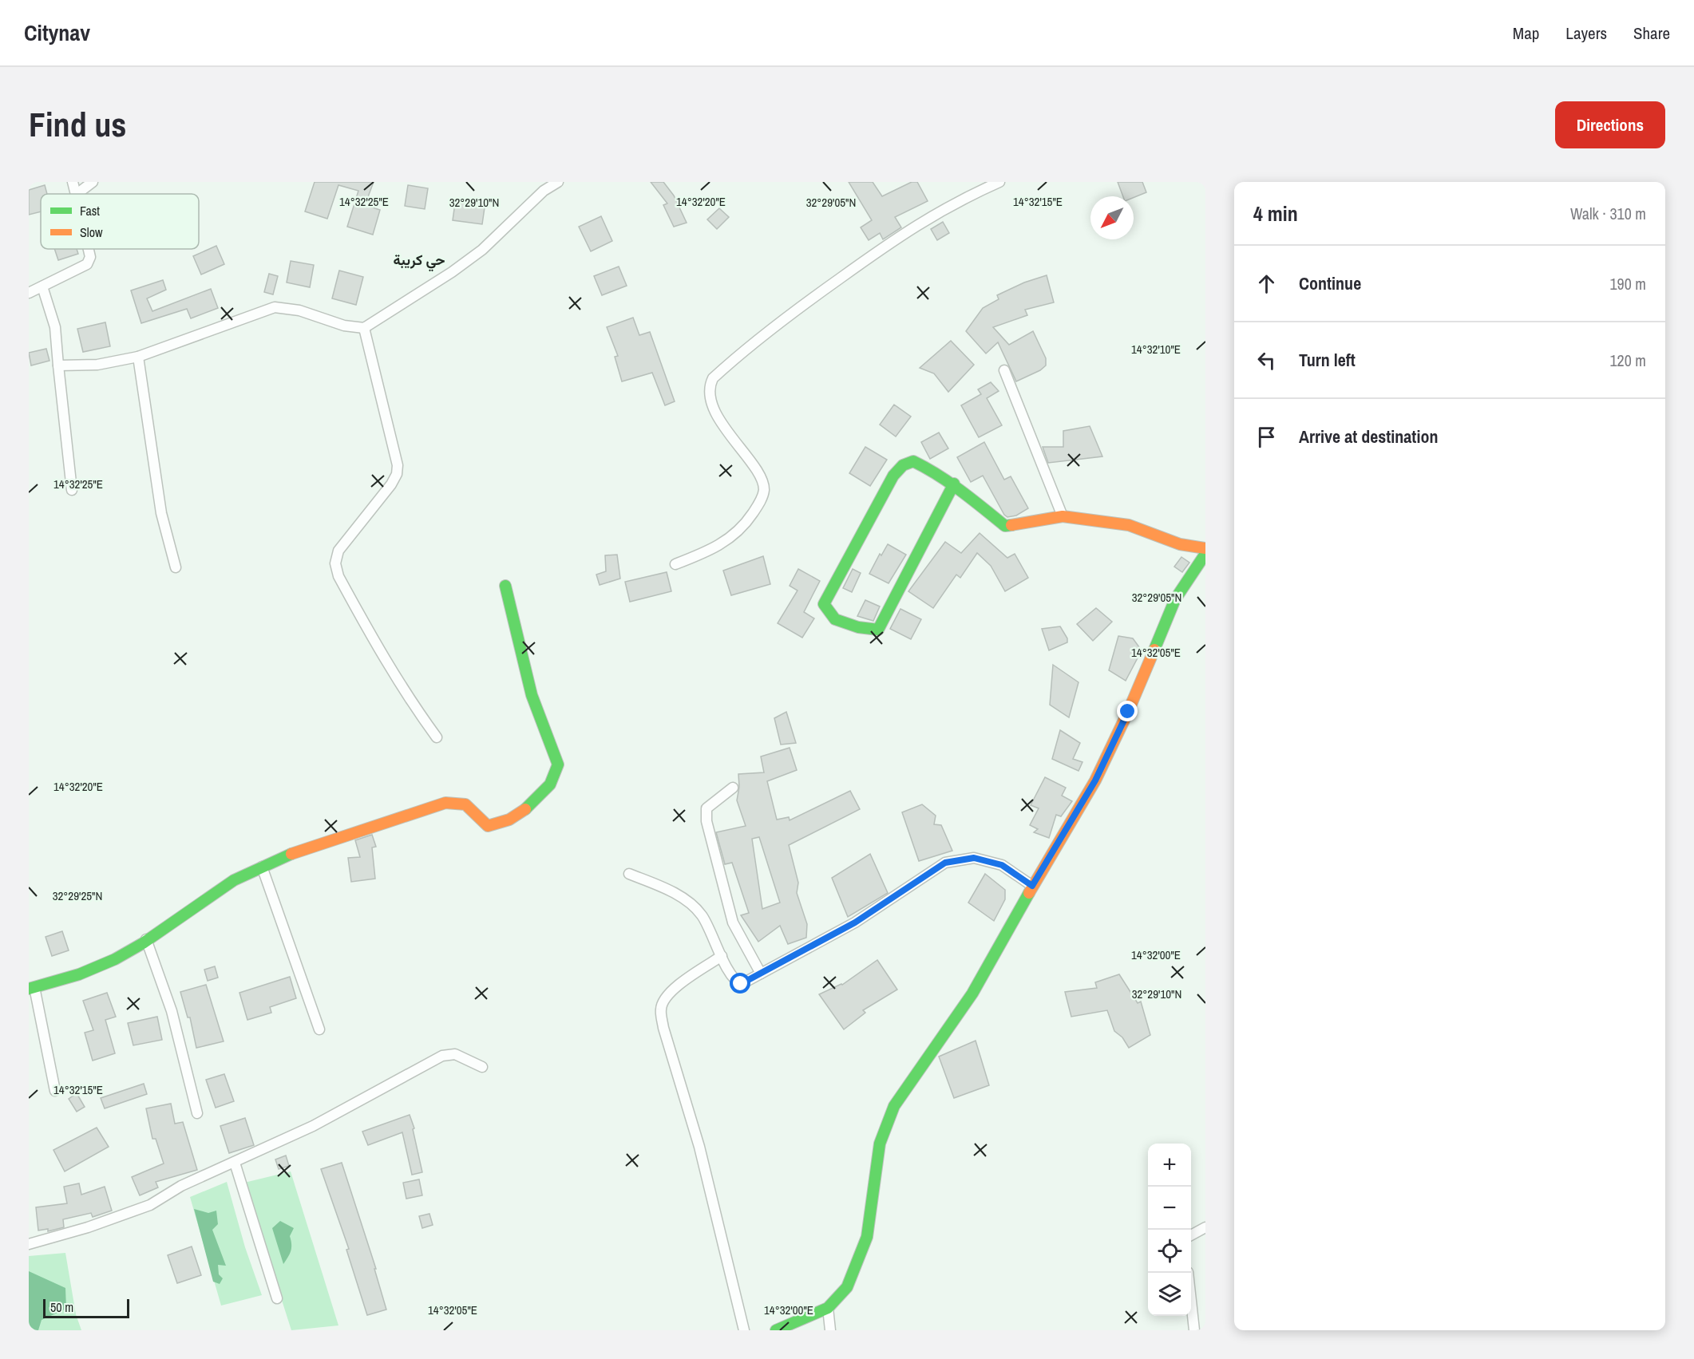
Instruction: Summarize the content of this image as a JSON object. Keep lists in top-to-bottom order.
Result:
{
  "districts": ["حي كريبة"],
  "legend": ["Fast", "Slow"],
  "scale_bar": "50 m",
  "north": "bottom left",
  "page": {
    "header": "Citynav",
    "nav": ["Map", "Layers", "Share"],
    "buttons": "Directions",
    "title": "Find us",
    "heading": ["4 min", "Walk · 310 m"],
    "list": [
      ["Continue", "190 m"],
      ["Turn left", "120 m"],
      "Arrive at destination"
    ],
    "map_buttons": ["+", "−"],
    "scale": "50 m"
  },
  "coordinates": [
    "14°32'25\"E",
    "14°32'20\"E",
    "14°32'15\"E",
    "32°29'05\"N",
    "32°29'10\"N",
    "14°32'10\"E",
    "14°32'05\"E",
    "32°29'25\"N",
    "14°32'00\"E"
  ]
}
